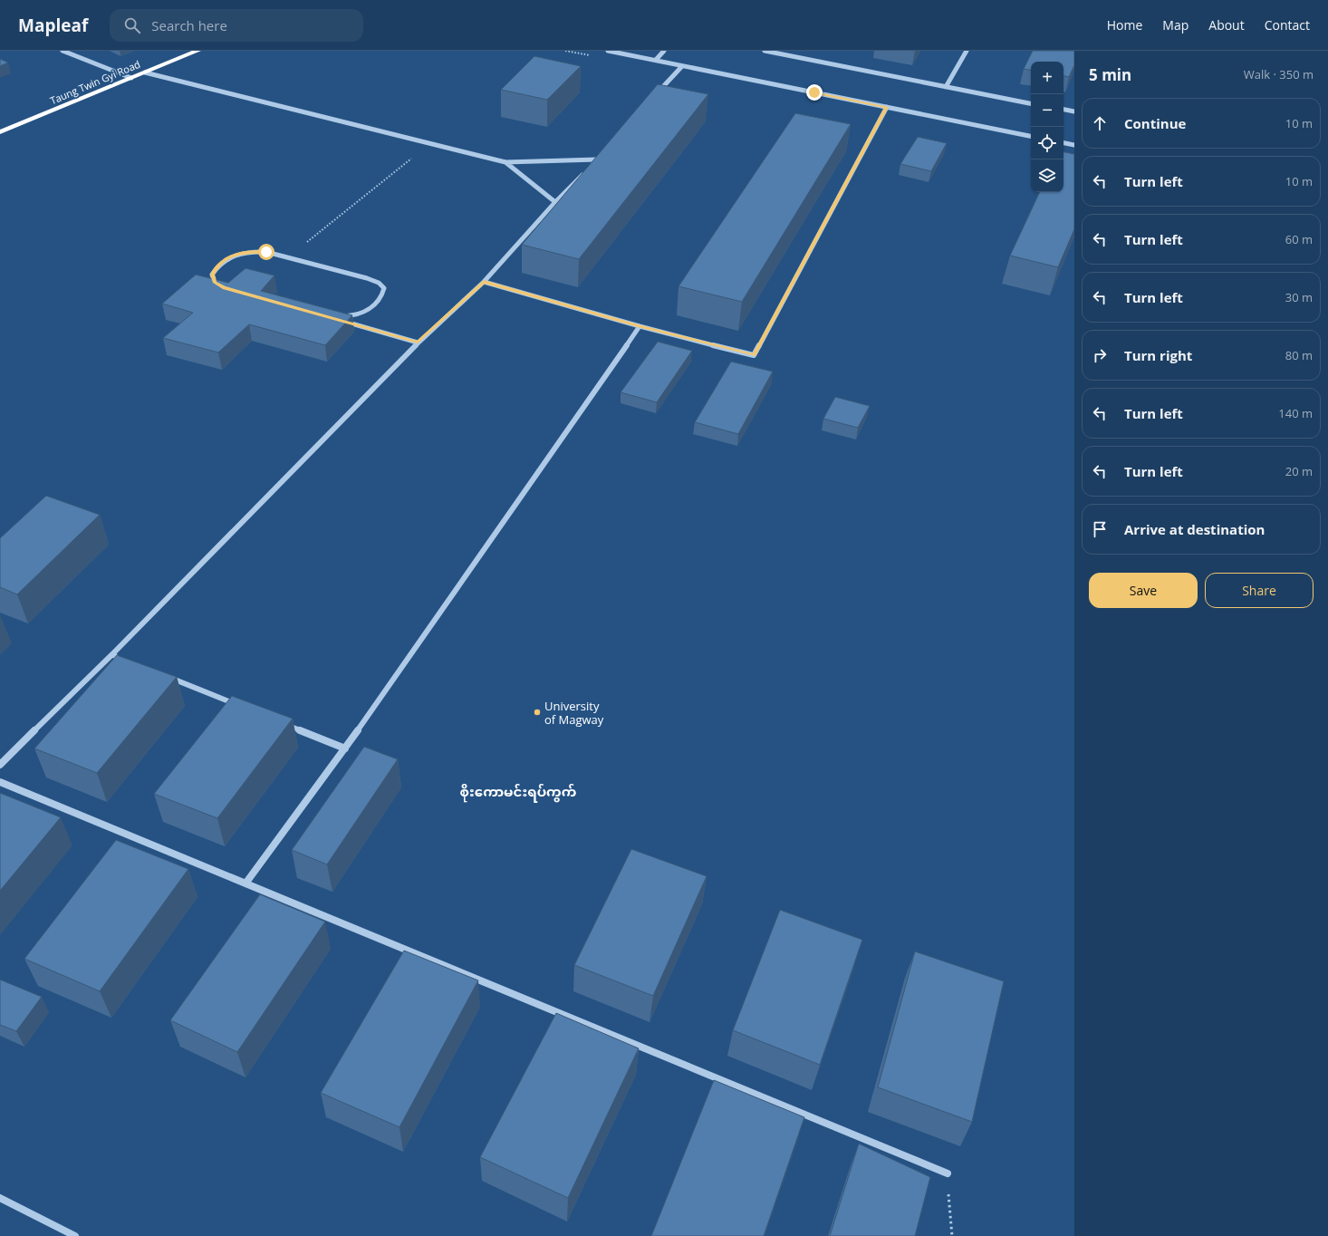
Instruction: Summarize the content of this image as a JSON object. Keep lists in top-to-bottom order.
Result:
{
  "streets": {
    "highway": ["Taung Twin Gyi Road"]
  },
  "districts": ["စိုးကောမင်းရပ်ကွက်"],
  "places": ["University of Magway"],
  "page": {
    "header": "Mapleaf",
    "search": "Search here",
    "nav": [
      "Home",
      "Map",
      "About",
      "Contact"
    ],
    "heading": ["5 min", "Walk · 350 m"],
    "map_buttons": ["+", "−"],
    "list": [
      ["Continue", "10 m"],
      ["Turn left", "10 m"],
      ["Turn left", "60 m"],
      ["Turn left", "30 m"],
      ["Turn right", "80 m"],
      ["Turn left", "140 m"],
      ["Turn left", "20 m"],
      "Arrive at destination"
    ],
    "buttons": ["Save", "Share"]
  }
}
